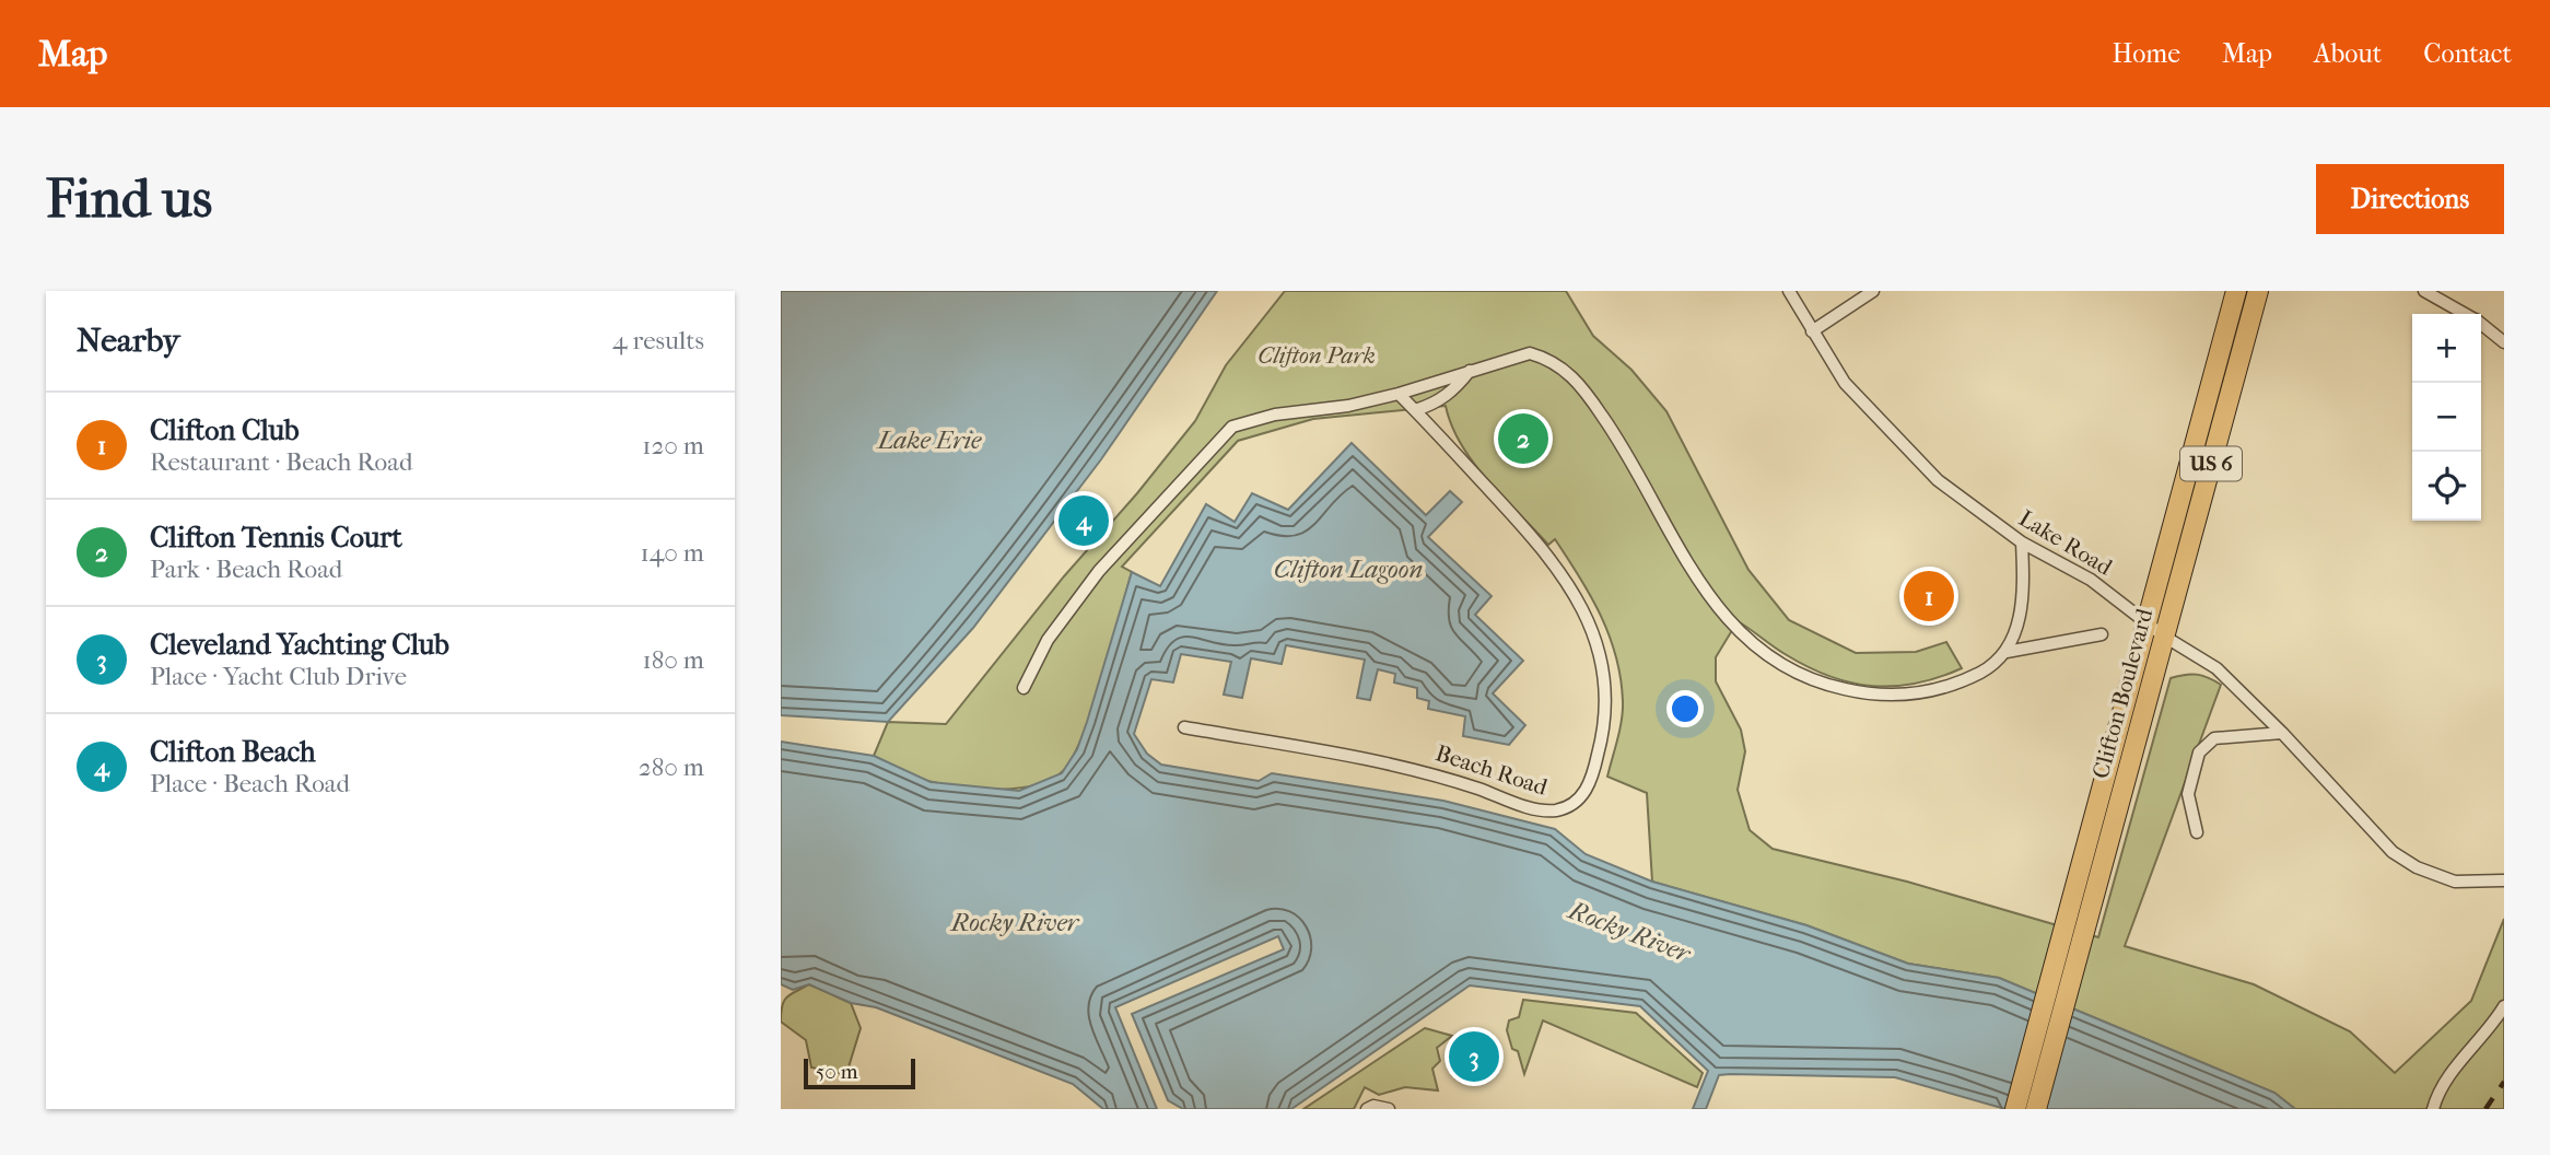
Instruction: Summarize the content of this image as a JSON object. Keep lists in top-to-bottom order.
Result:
{
  "streets": {
    "main road": ["US 6", "Clifton Boulevard"],
    "street": ["Lake Road", "Beach Road"]
  },
  "crossings": [
    ["Lake Road", "Clifton Boulevard"]
  ],
  "water": ["Lake Erie", "Clifton Lagoon", "Rocky River"],
  "parks": ["Clifton Park"],
  "scale_bar": "50 m",
  "page": {
    "header": "Map",
    "nav": [
      "Home",
      "Map",
      "About",
      "Contact"
    ],
    "buttons": "Directions",
    "title": "Find us",
    "heading": ["Nearby", "4 results"],
    "map_buttons": ["+", "−"],
    "list": [
      {
        "mark": "1",
        "name": "Clifton Club",
        "note": "Restaurant · Beach Road",
        "value": "120 m"
      },
      {
        "mark": "2",
        "name": "Clifton Tennis Court",
        "note": "Park · Beach Road",
        "value": "140 m"
      },
      {
        "mark": "3",
        "name": "Cleveland Yachting Club",
        "note": "Place · Yacht Club Drive",
        "value": "180 m"
      },
      {
        "mark": "4",
        "name": "Clifton Beach",
        "note": "Place · Beach Road",
        "value": "280 m"
      }
    ],
    "pins": [
      "2",
      "4",
      "1",
      "3"
    ],
    "scale": "50 m"
  }
}
